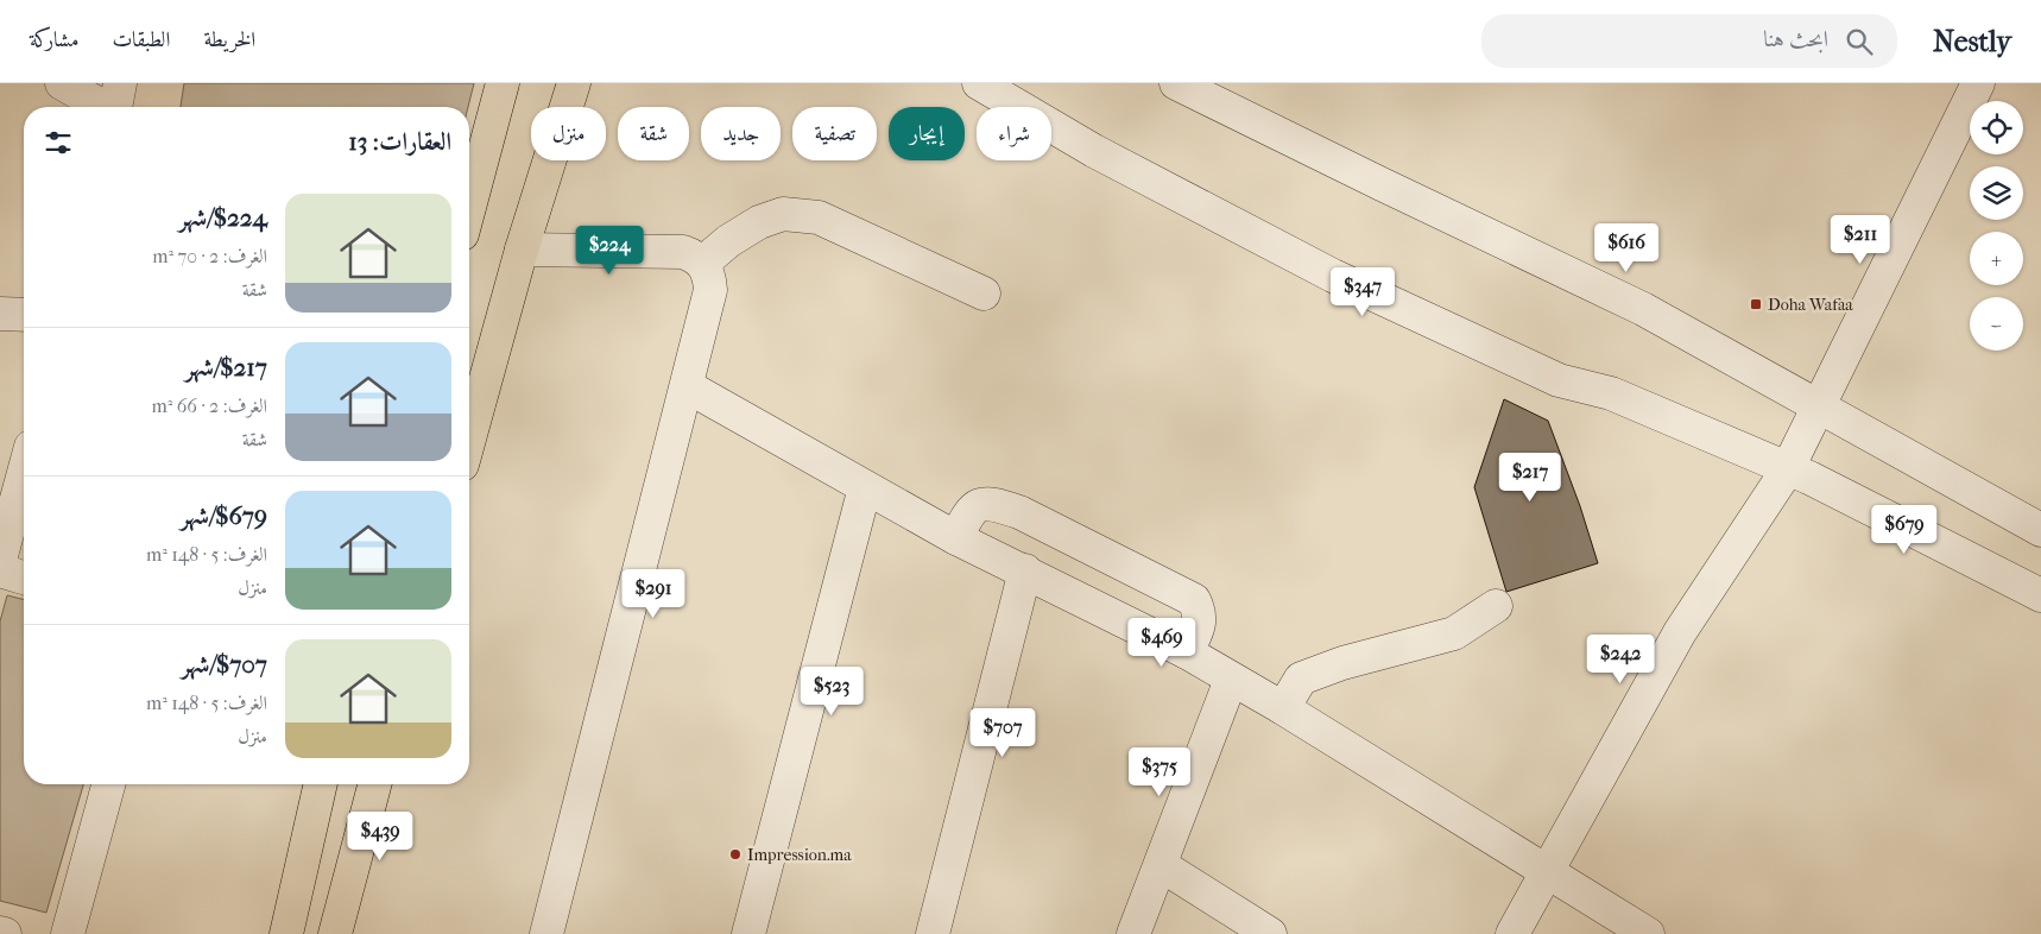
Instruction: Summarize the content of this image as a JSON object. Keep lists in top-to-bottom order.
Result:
{
  "places": {
    "transit": ["Doha Wafaa"],
    "other": ["Impression.ma"]
  },
  "page": {
    "header": "Nestly",
    "search": "ابحث هنا",
    "nav": ["الخريطة", "الطبقات", "مشاركة"],
    "map_buttons": ["+", "−"],
    "chip": [
      "شراء",
      "إيجار",
      "تصفية",
      "جديد",
      "شقة",
      "منزل"
    ],
    "heading": "العقارات: 13",
    "list": [
      {
        "name": "$224/شهر",
        "note": "الغرف: 2 · 70 m² · شقة"
      },
      {
        "name": "$217/شهر",
        "note": "الغرف: 2 · 66 m² · شقة"
      },
      {
        "name": "$679/شهر",
        "note": "الغرف: 5 · 148 m² · منزل"
      },
      {
        "name": "$707/شهر",
        "note": "الغرف: 5 · 148 m² · منزل"
      }
    ],
    "price": [
      "$211",
      "$616",
      "$224",
      "$347",
      "$217",
      "$679",
      "$291",
      "$469",
      "$242",
      "$523",
      "$707",
      "$375",
      "$439"
    ]
  }
}
